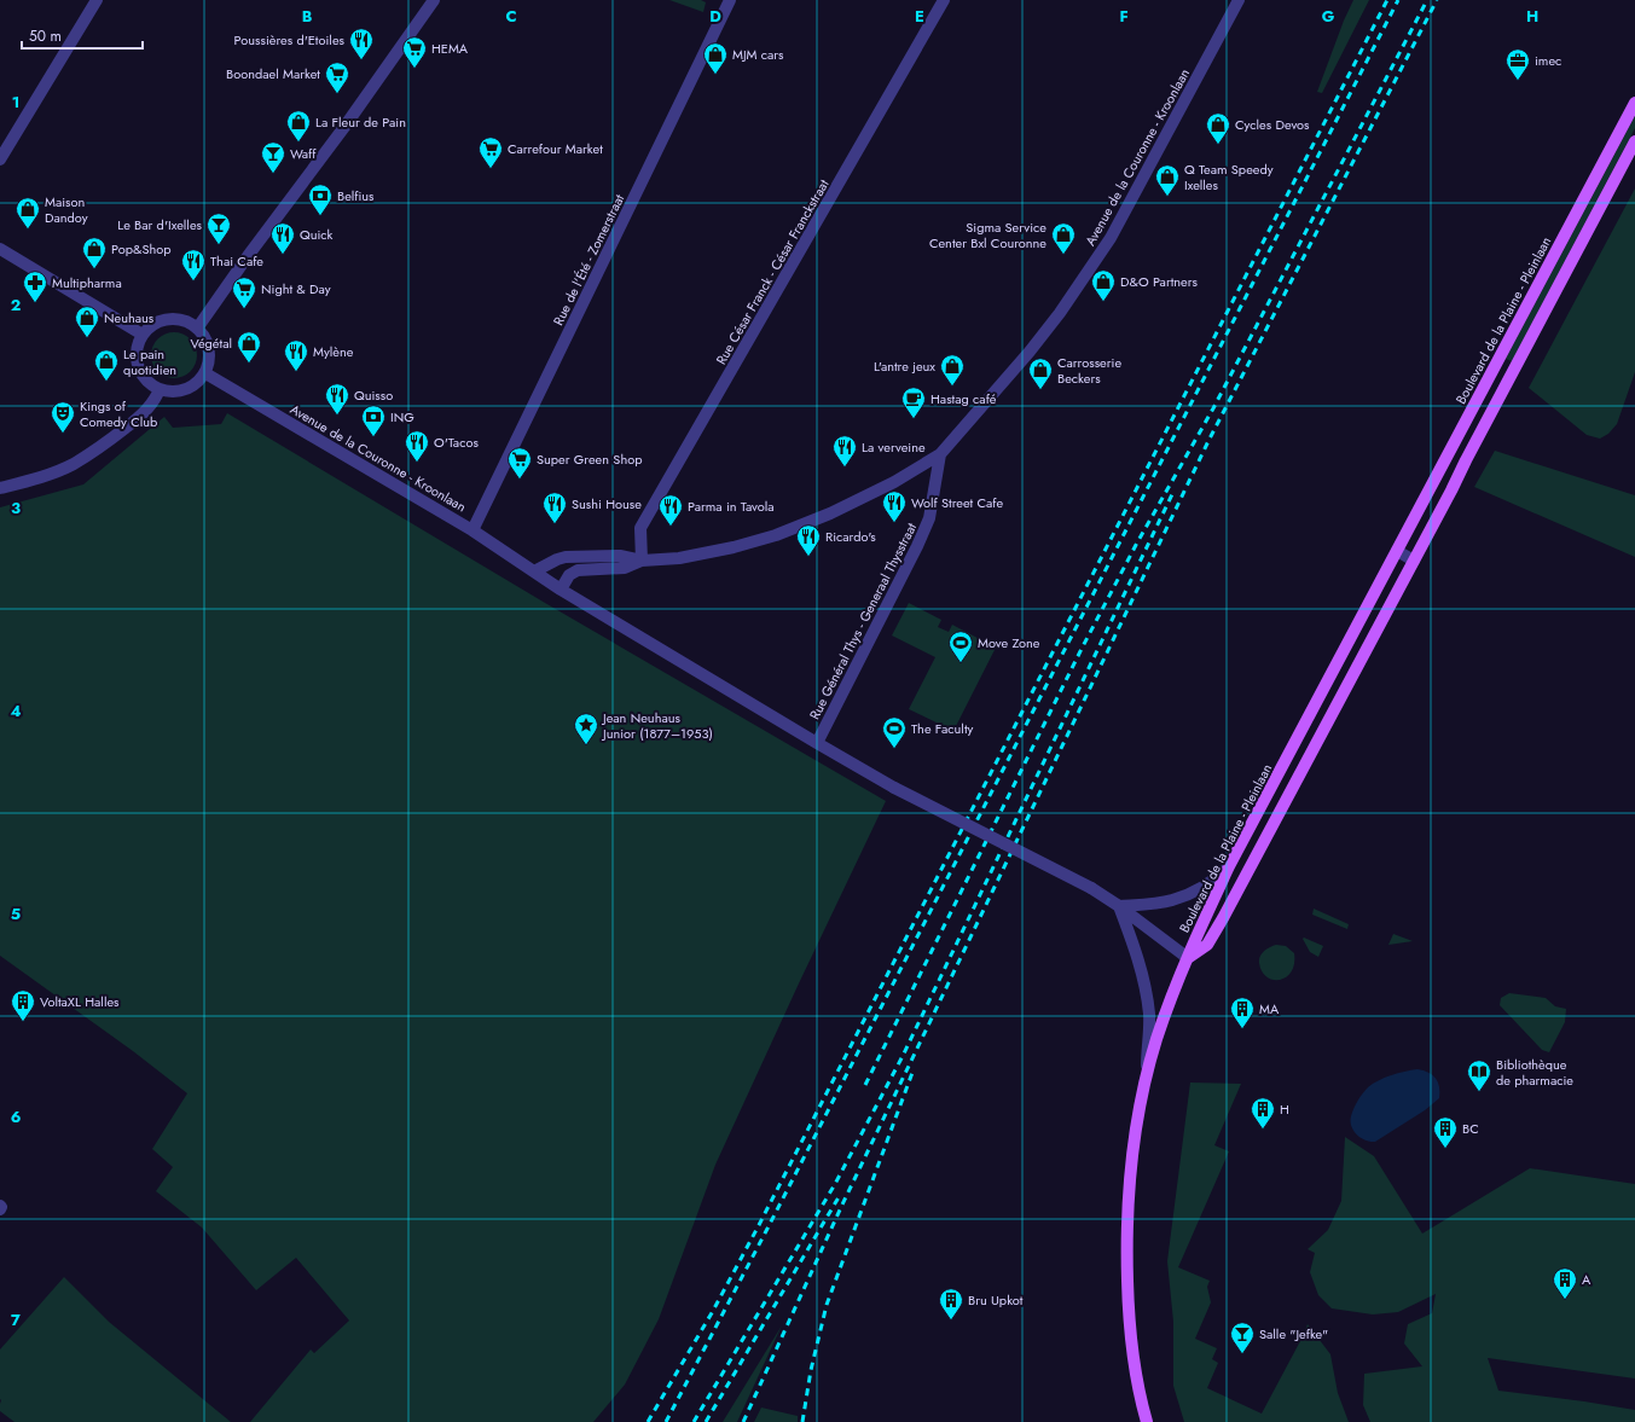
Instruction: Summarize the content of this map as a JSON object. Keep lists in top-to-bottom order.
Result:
{
  "streets": {
    "main road": ["Boulevard de la Plaine - Pleinlaan"],
    "street": [
      "Avenue de la Couronne - Kroonlaan",
      "Rue de l'Été - Zomerstraat",
      "Rue César Franck - César Franckstraat",
      "Rue Général Thys - Generaal Thysstraat"
    ]
  },
  "crossings": [
    ["Avenue de la Couronne - Kroonlaan", "Rue de l'Été - Zomerstraat"],
    ["Avenue de la Couronne - Kroonlaan", "Rue César Franck - César Franckstraat"],
    ["Avenue de la Couronne - Kroonlaan", "Rue Général Thys - Generaal Thysstraat"]
  ],
  "places": {
    "restaurant": [
      "Poussières d'Etoiles",
      "Quick",
      "Thai Cafe",
      "Mylène",
      "Quisso",
      "O'Tacos",
      "La verveine",
      "Wolf Street Cafe",
      "Sushi House",
      "Parma in Tavola",
      "Ricardo's"
    ],
    "supermarket": [
      "HEMA",
      "Boondael Market",
      "Carrefour Market",
      "Night & Day",
      "Super Green Shop"
    ],
    "shop": [
      "MJM cars",
      "La Fleur de Pain",
      "Cycles Devos",
      "Q Team Speedy Ixelles",
      "Maison Dandoy",
      "Sigma Service Center Bxl Couronne",
      "Pop&Shop",
      "D&O Partners",
      "Neuhaus",
      "Végétal",
      "Le pain quotidien",
      "L'antre jeux",
      "Carrosserie Beckers"
    ],
    "office": ["imec"],
    "bar": ["Waff", "Le Bar d'Ixelles", "Salle \"Jefke\""],
    "bank": ["Belfius", "ING"],
    "pharmacy": ["Multipharma"],
    "cafe": ["Hastag café"],
    "theatre": ["Kings of Comedy Club"],
    "sports": ["Move Zone", "The Faculty"],
    "place": ["Jean Neuhaus Junior (1877–1953)"],
    "building": [
      "VoltaXL Halles",
      "MA",
      "H",
      "BC",
      "A",
      "Bru Upkot"
    ],
    "library": ["Bibliothèque de pharmacie"]
  },
  "scale_bar": "50 m",
  "grid": {
    "columns": [
      "B",
      "C",
      "D",
      "E",
      "F",
      "G",
      "H"
    ],
    "rows": [
      "1",
      "2",
      "3",
      "4",
      "5",
      "6",
      "7"
    ]
  }
}
